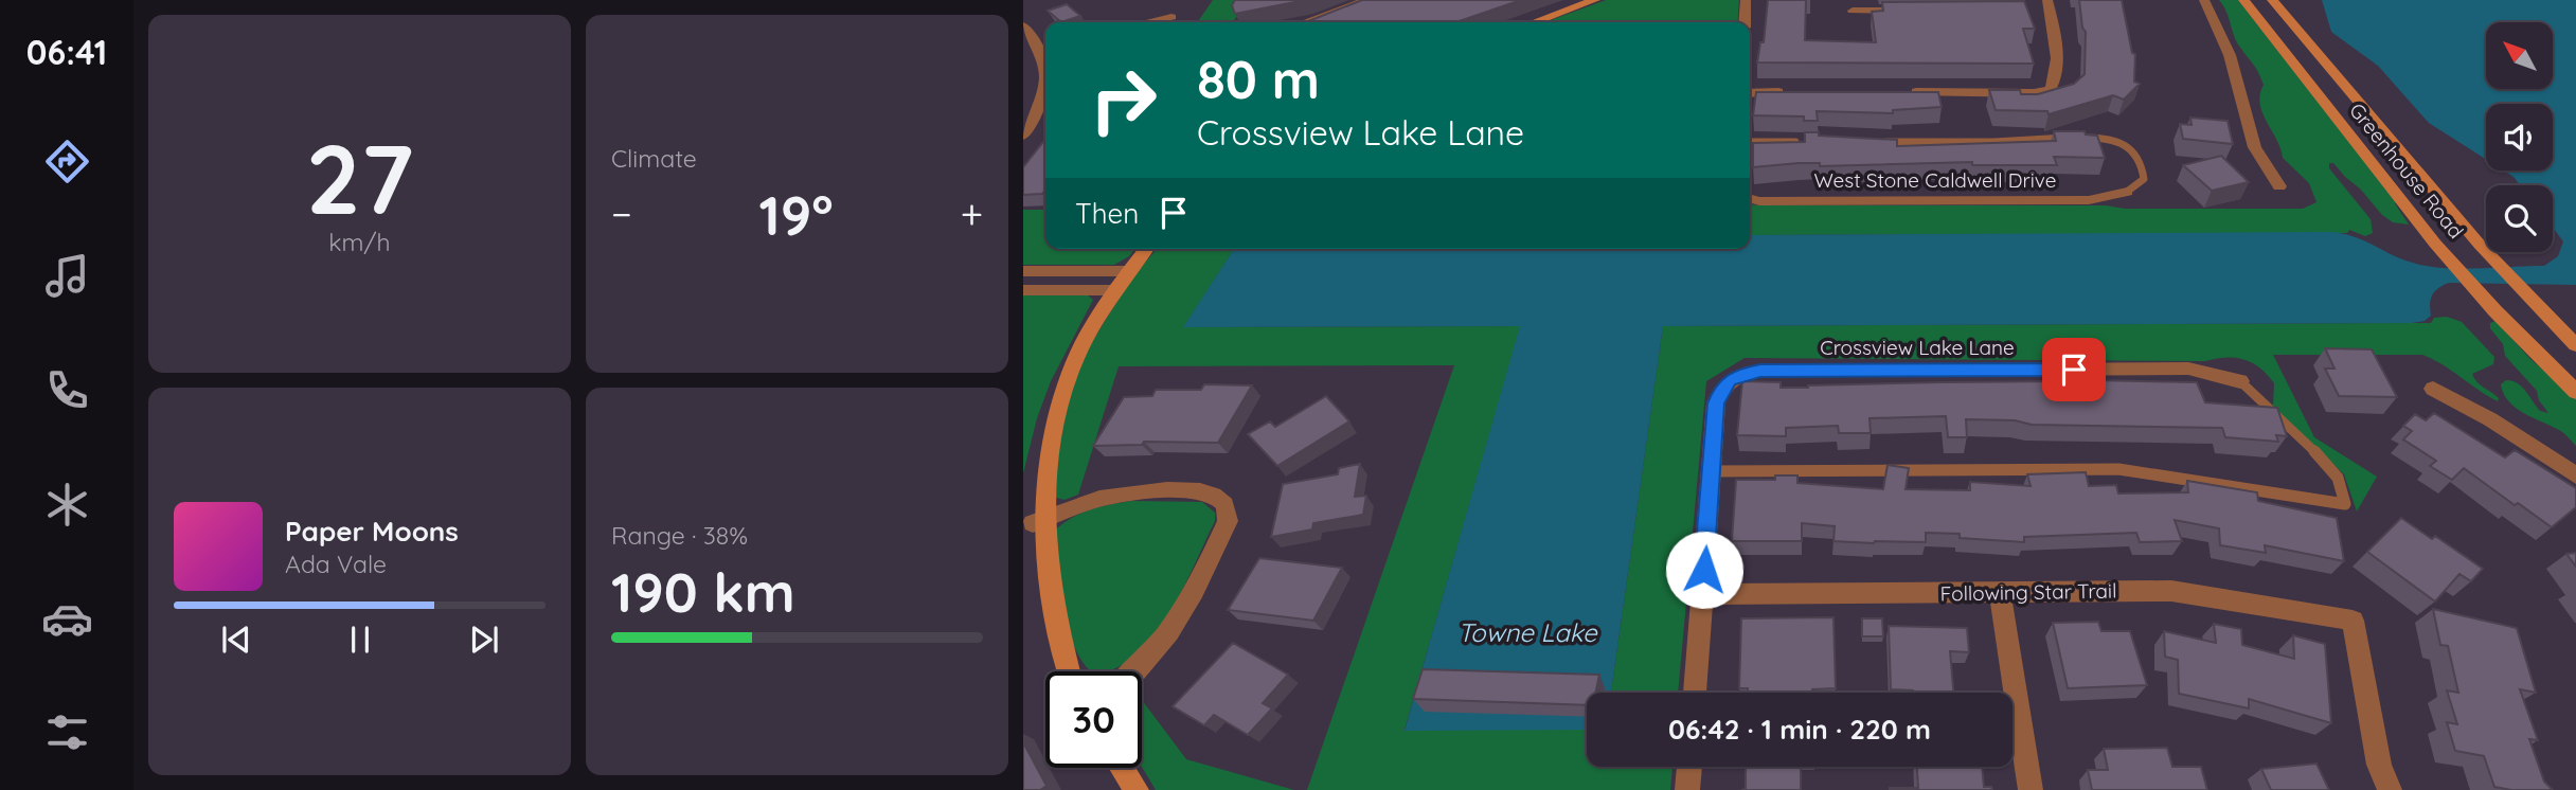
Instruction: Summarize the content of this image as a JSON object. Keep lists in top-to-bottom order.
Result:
{
  "streets": {
    "main road": ["Greenhouse Road"],
    "street": ["West Stone Caldwell Drive", "Crossview Lake Lane", "Following Star Trail"]
  },
  "water": ["Towne Lake"],
  "north": "top left",
  "page": {
    "tabs": "06:41",
    "tile": [
      ["27", "km/h"],
      "Climate",
      ["Range · 38%", "190 km"]
    ],
    "turn": ["80 m", "Crossview Lake Lane"],
    "then": "Then",
    "heat": ["−", "19°", "+"],
    "song": ["Paper Moons", "Ada Vale"],
    "limit": "30",
    "trip": "06:42 · 1 min · 220 m"
  }
}
